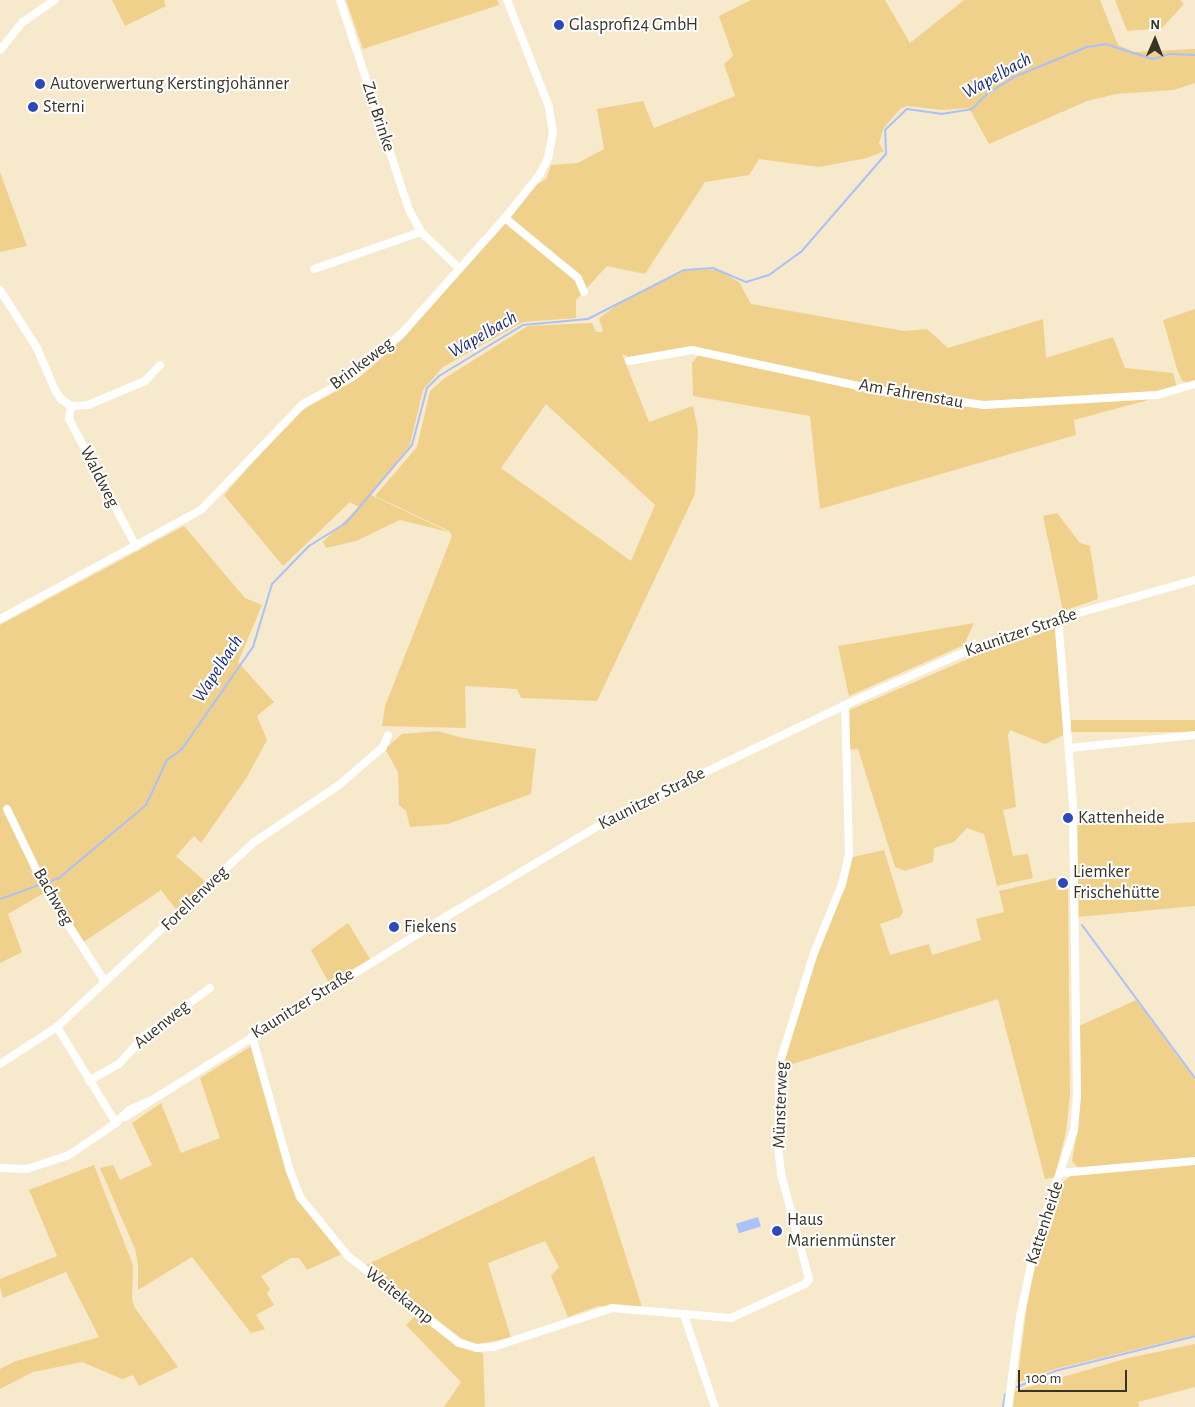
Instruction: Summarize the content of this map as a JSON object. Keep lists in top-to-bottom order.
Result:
{
  "streets": {
    "street": [
      "Zur Brinke",
      "Brinkeweg",
      "Am Fahrenstau",
      "Waldweg",
      "Kaunitzer Straße",
      "Bachweg",
      "Forellenweg",
      "Auenweg",
      "Münsterweg",
      "Kattenheide",
      "Weitekamp"
    ]
  },
  "crossings": [
    ["Zur Brinke", "Brinkeweg"],
    ["Brinkeweg", "Waldweg"],
    ["Kaunitzer Straße", "Münsterweg"],
    ["Kaunitzer Straße", "Kattenheide"],
    ["Kaunitzer Straße", "Weitekamp"],
    ["Bachweg", "Forellenweg"],
    ["Münsterweg", "Weitekamp"]
  ],
  "water": ["Wapelbach"],
  "places": [
    "Glasprofi24 GmbH",
    "Autoverwertung Kerstingjohänner",
    "Sterni",
    "Kattenheide",
    "Liemker Frischehütte",
    "Fiekens",
    "Haus Marienmünster"
  ],
  "scale_bar": "100 m",
  "north": "top"
}
